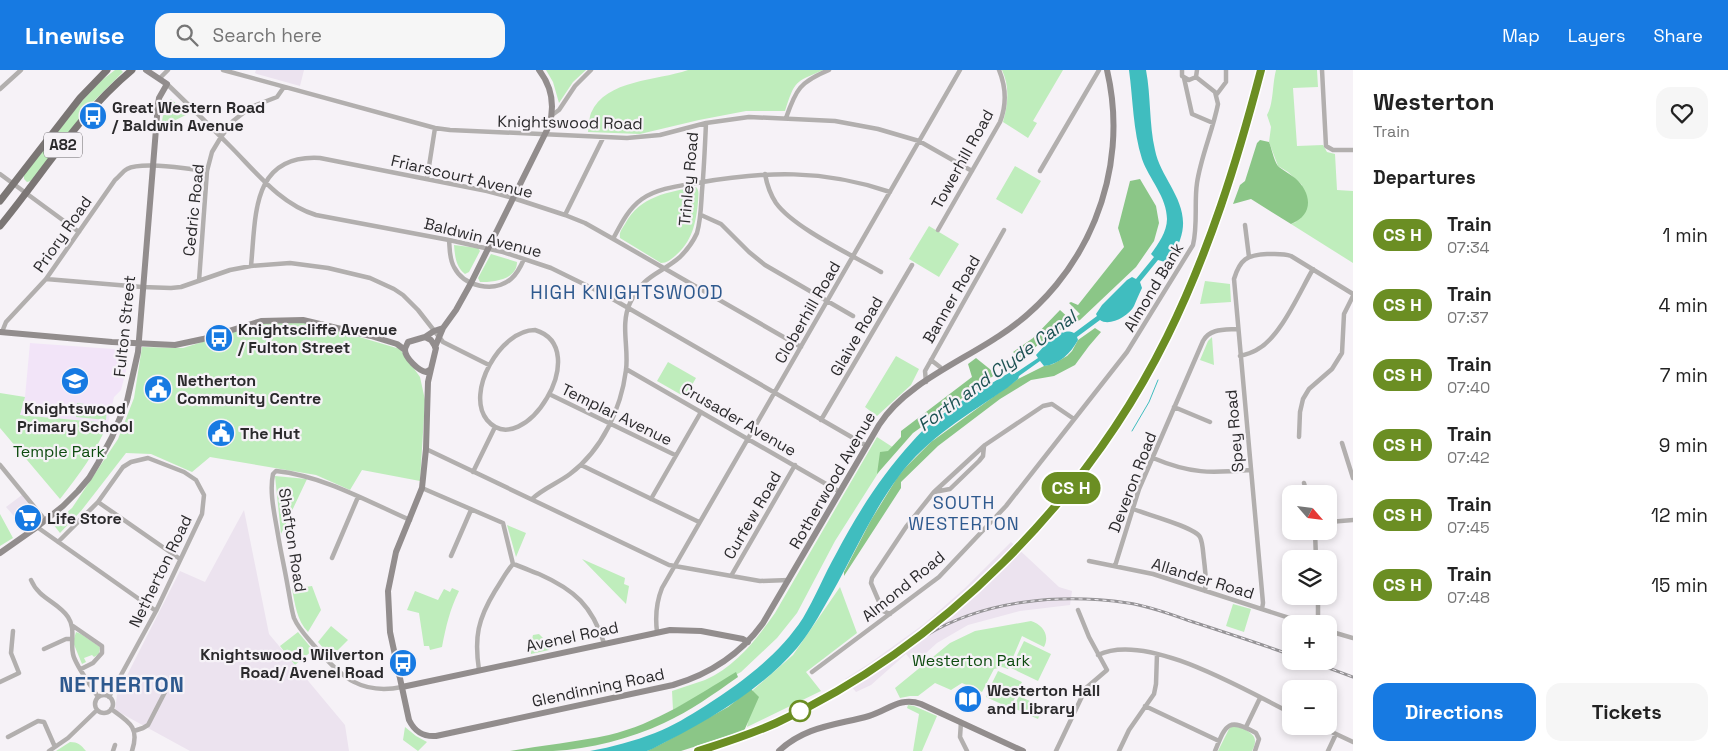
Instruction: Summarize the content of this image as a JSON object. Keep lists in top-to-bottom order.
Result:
{
  "streets": {
    "main road": ["A82"],
    "street": [
      "Knightswood Road",
      "Towerhill Road",
      "Friarscourt Avenue",
      "Trinley Road",
      "Cedric Road",
      "Priory Road",
      "Baldwin Avenue",
      "Almond Bank",
      "Banner Road",
      "Cloberhill Road",
      "Fulton Street",
      "Glaive Road",
      "Templar Avenue",
      "Crusader Avenue",
      "Spey Road",
      "Rotherwood Avenue",
      "Deveron Road",
      "Curfew Road",
      "Shafton Road",
      "Netherton Road",
      "Allander Road",
      "Almond Road",
      "Avenel Road",
      "Glendinning Road"
    ]
  },
  "crossings": [
    ["Knightswood Road", "Towerhill Road"],
    ["Knightswood Road", "Trinley Road"],
    ["Knightswood Road", "Cedric Road"],
    ["Knightswood Road", "Cloberhill Road"],
    ["Friarscourt Avenue", "Trinley Road"],
    ["Friarscourt Avenue", "Baldwin Avenue"],
    ["Friarscourt Avenue", "Cloberhill Road"],
    ["Trinley Road", "Baldwin Avenue"],
    ["Trinley Road", "Templar Avenue"],
    ["Trinley Road", "Crusader Avenue"],
    ["Cedric Road", "Priory Road"],
    ["Cedric Road", "Baldwin Avenue"],
    ["Priory Road", "Fulton Street"],
    ["Baldwin Avenue", "Cloberhill Road"],
    ["Baldwin Avenue", "Fulton Street"],
    ["Baldwin Avenue", "Glaive Road"],
    ["Baldwin Avenue", "Rotherwood Avenue"],
    ["Almond Bank", "Almond Road"],
    ["Banner Road", "Rotherwood Avenue"],
    ["Cloberhill Road", "Crusader Avenue"],
    ["Cloberhill Road", "Avenel Road"],
    ["Crusader Avenue", "Rotherwood Avenue"],
    ["Crusader Avenue", "Curfew Road"],
    ["Spey Road", "Deveron Road"],
    ["Spey Road", "Allander Road"],
    ["Rotherwood Avenue", "Glendinning Road"],
    ["Deveron Road", "Allander Road"],
    ["Shafton Road", "Avenel Road"],
    ["Shafton Road", "Glendinning Road"],
    ["Avenel Road", "Glendinning Road"]
  ],
  "districts": ["HIGH KNIGHTSWOOD", "SOUTH WESTERTON", "NETHERTON"],
  "water": ["Forth and Clyde Canal"],
  "parks": ["Temple Park", "Westerton Park"],
  "places": {
    "bus stop": ["Great Western Road / Baldwin Avenue", "Knightscliffe Avenue / Fulton Street", "Knightswood, Wilverton Road/ Avenel Road"],
    "school or university": ["Knightswood Primary School"],
    "public building": ["Netherton Community Centre", "The Hut"],
    "supermarket": ["Life Store"],
    "library": ["Westerton Hall and Library"]
  },
  "north": "bottom right",
  "page": {
    "header": "Linewise",
    "search": "Search here",
    "nav": ["Map", "Layers", "Share"],
    "on_map": "CS H",
    "heading": [
      ["Westerton", "Train"],
      "Departures"
    ],
    "list": [
      {
        "mark": "CS H",
        "name": "Train",
        "note": "07:34",
        "value": "1 min"
      },
      {
        "mark": "CS H",
        "name": "Train",
        "note": "07:37",
        "value": "4 min"
      },
      {
        "mark": "CS H",
        "name": "Train",
        "note": "07:40",
        "value": "7 min"
      },
      {
        "mark": "CS H",
        "name": "Train",
        "note": "07:42",
        "value": "9 min"
      },
      {
        "mark": "CS H",
        "name": "Train",
        "note": "07:45",
        "value": "12 min"
      },
      {
        "mark": "CS H",
        "name": "Train",
        "note": "07:48",
        "value": "15 min"
      }
    ],
    "map_buttons": ["+", "−"],
    "buttons": ["Directions", "Tickets"]
  }
}
